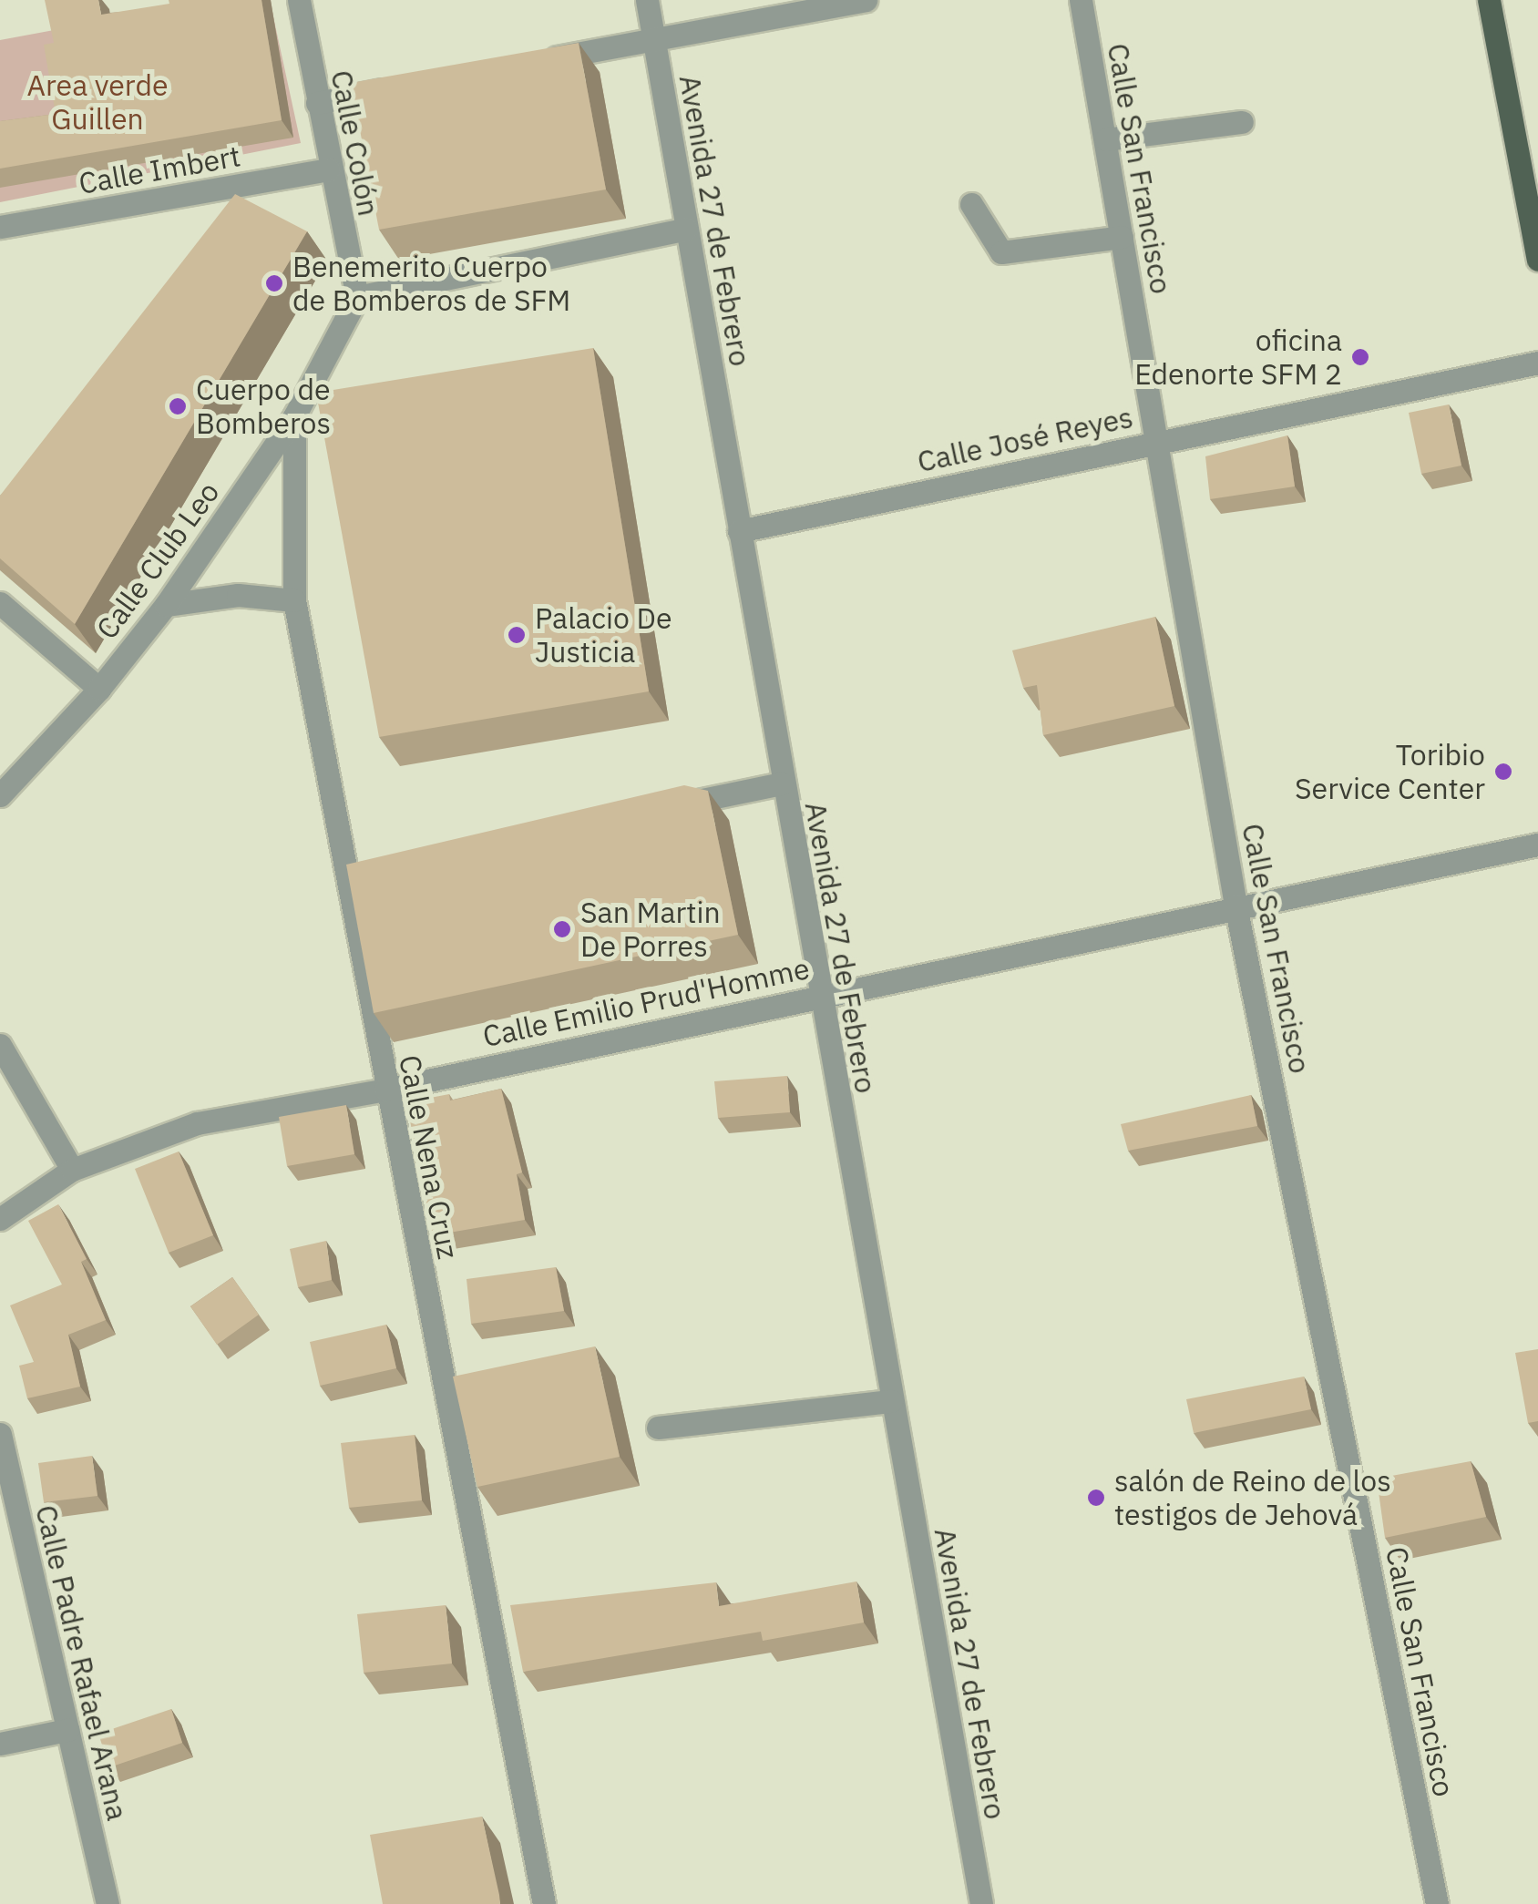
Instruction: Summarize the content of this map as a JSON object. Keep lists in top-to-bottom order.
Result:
{
  "streets": {
    "street": [
      "Calle Colón",
      "Calle San Francisco",
      "Calle Imbert",
      "Avenida 27 de Febrero",
      "Calle José Reyes",
      "Calle Club Leo",
      "Calle Emilio Prud'Homme",
      "Calle Nena Cruz",
      "Calle Padre Rafael Arana"
    ]
  },
  "crossings": [
    ["Calle Colón", "Calle Imbert"],
    ["Calle Colón", "Calle Club Leo"],
    ["Calle San Francisco", "Calle José Reyes"],
    ["Calle San Francisco", "Calle Emilio Prud'Homme"],
    ["Avenida 27 de Febrero", "Calle José Reyes"],
    ["Avenida 27 de Febrero", "Calle Emilio Prud'Homme"],
    ["Calle Club Leo", "Calle Nena Cruz"],
    ["Calle Emilio Prud'Homme", "Calle Nena Cruz"]
  ],
  "parks": ["Area verde Guillen"],
  "places": [
    "Benemerito Cuerpo de Bomberos de SFM",
    "oficina Edenorte SFM 2",
    "Cuerpo de Bomberos",
    "Palacio De Justicia",
    "Toribio Service Center",
    "San Martin De Porres",
    "salón de Reino de los testigos de Jehová"
  ]
}
